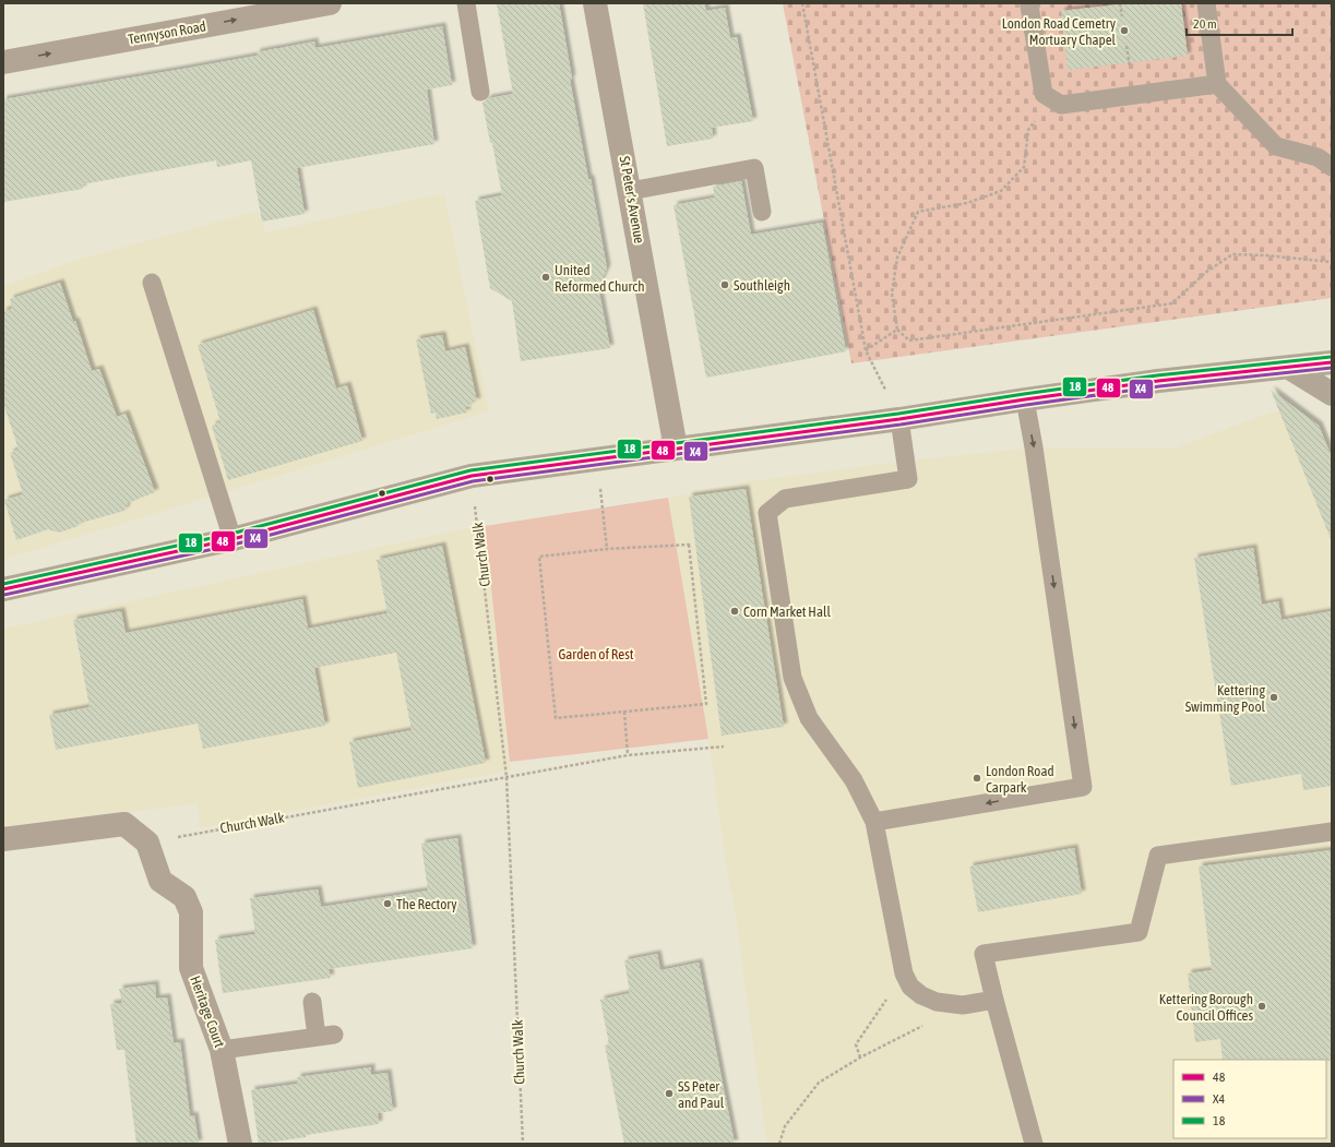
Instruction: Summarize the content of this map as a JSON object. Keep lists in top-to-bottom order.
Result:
{
  "streets": {
    "street": ["Tennyson Road", "St Peter's Avenue", "Heritage Court"],
    "path": ["Church Walk"]
  },
  "crossings": [
    ["Church Walk", "Heritage Court"]
  ],
  "one_way": ["Tennyson Road"],
  "parks": ["Garden of Rest"],
  "places": [
    "London Road Cemetry Mortuary Chapel",
    "United Reformed Church",
    "Southleigh",
    "Corn Market Hall",
    "Kettering Swimming Pool",
    "London Road Carpark",
    "The Rectory",
    "Kettering Borough Council Offices",
    "SS Peter and Paul"
  ],
  "lines": ["transit line 18", "transit line 48", "transit line X4"],
  "legend": ["48", "X4", "18"],
  "scale_bar": "20 m"
}
